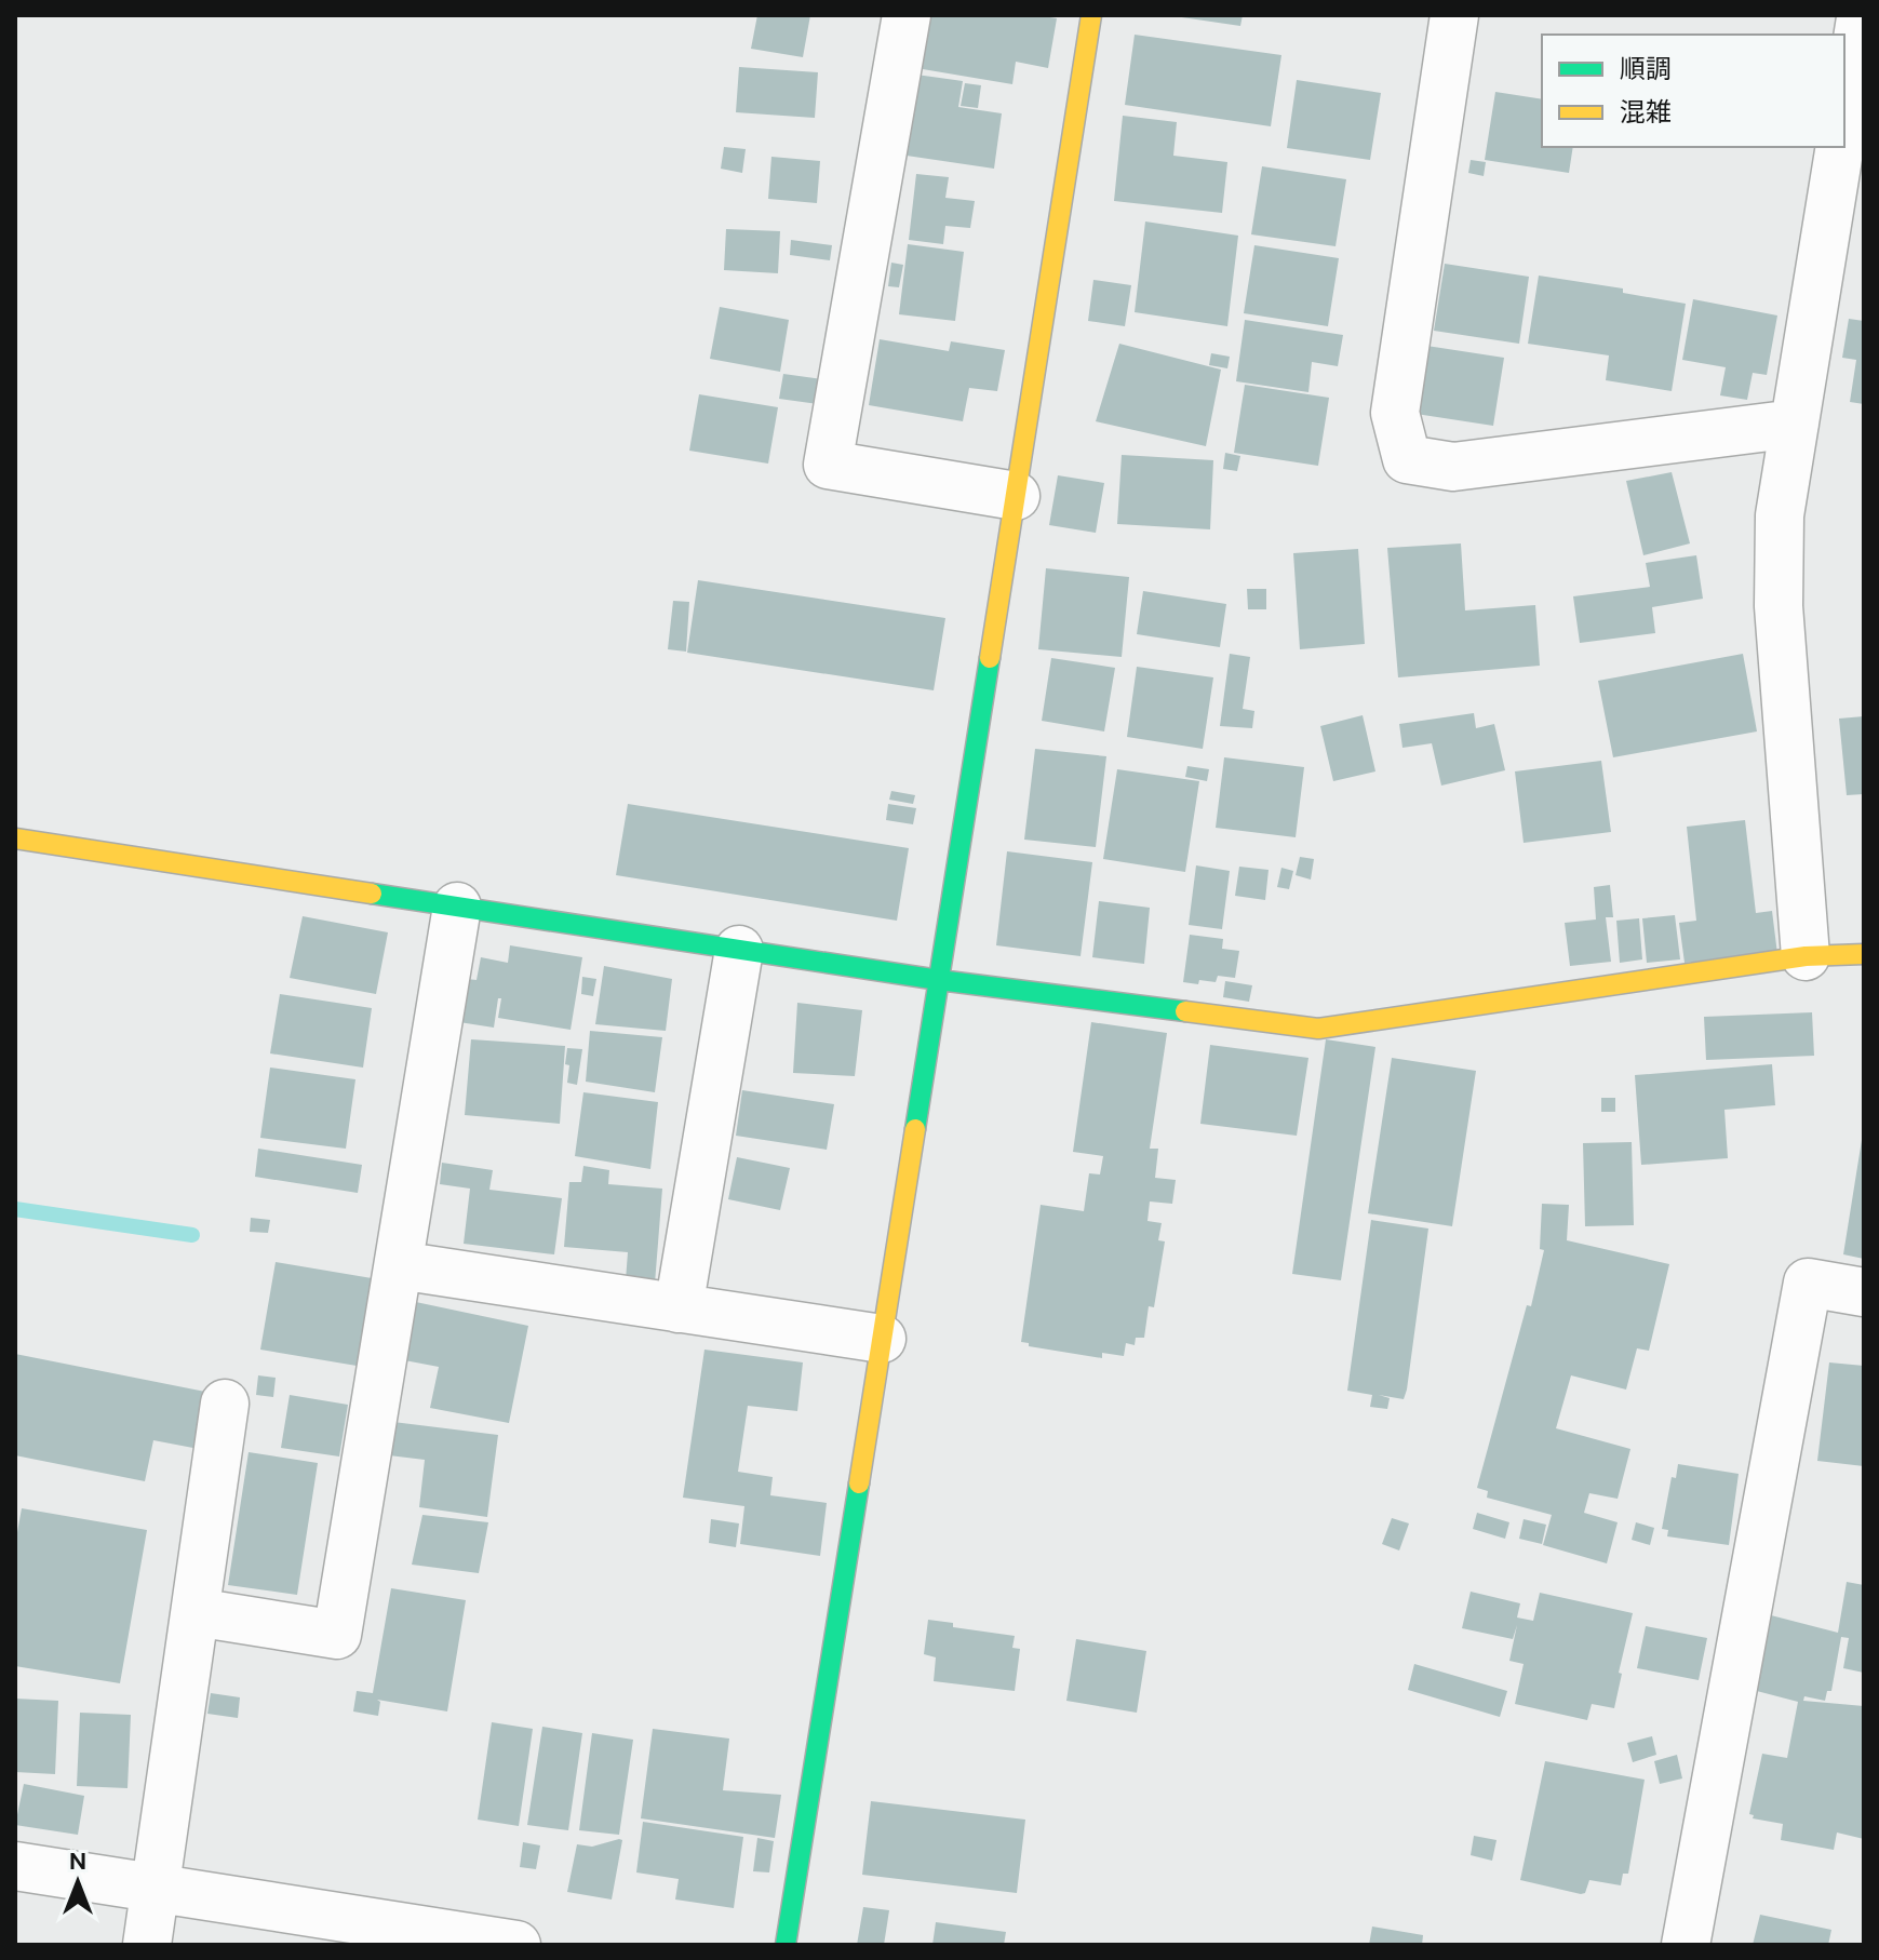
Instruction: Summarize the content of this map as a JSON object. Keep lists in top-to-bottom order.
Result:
{
  "legend": ["順調", "混雑"],
  "north": "top"
}
